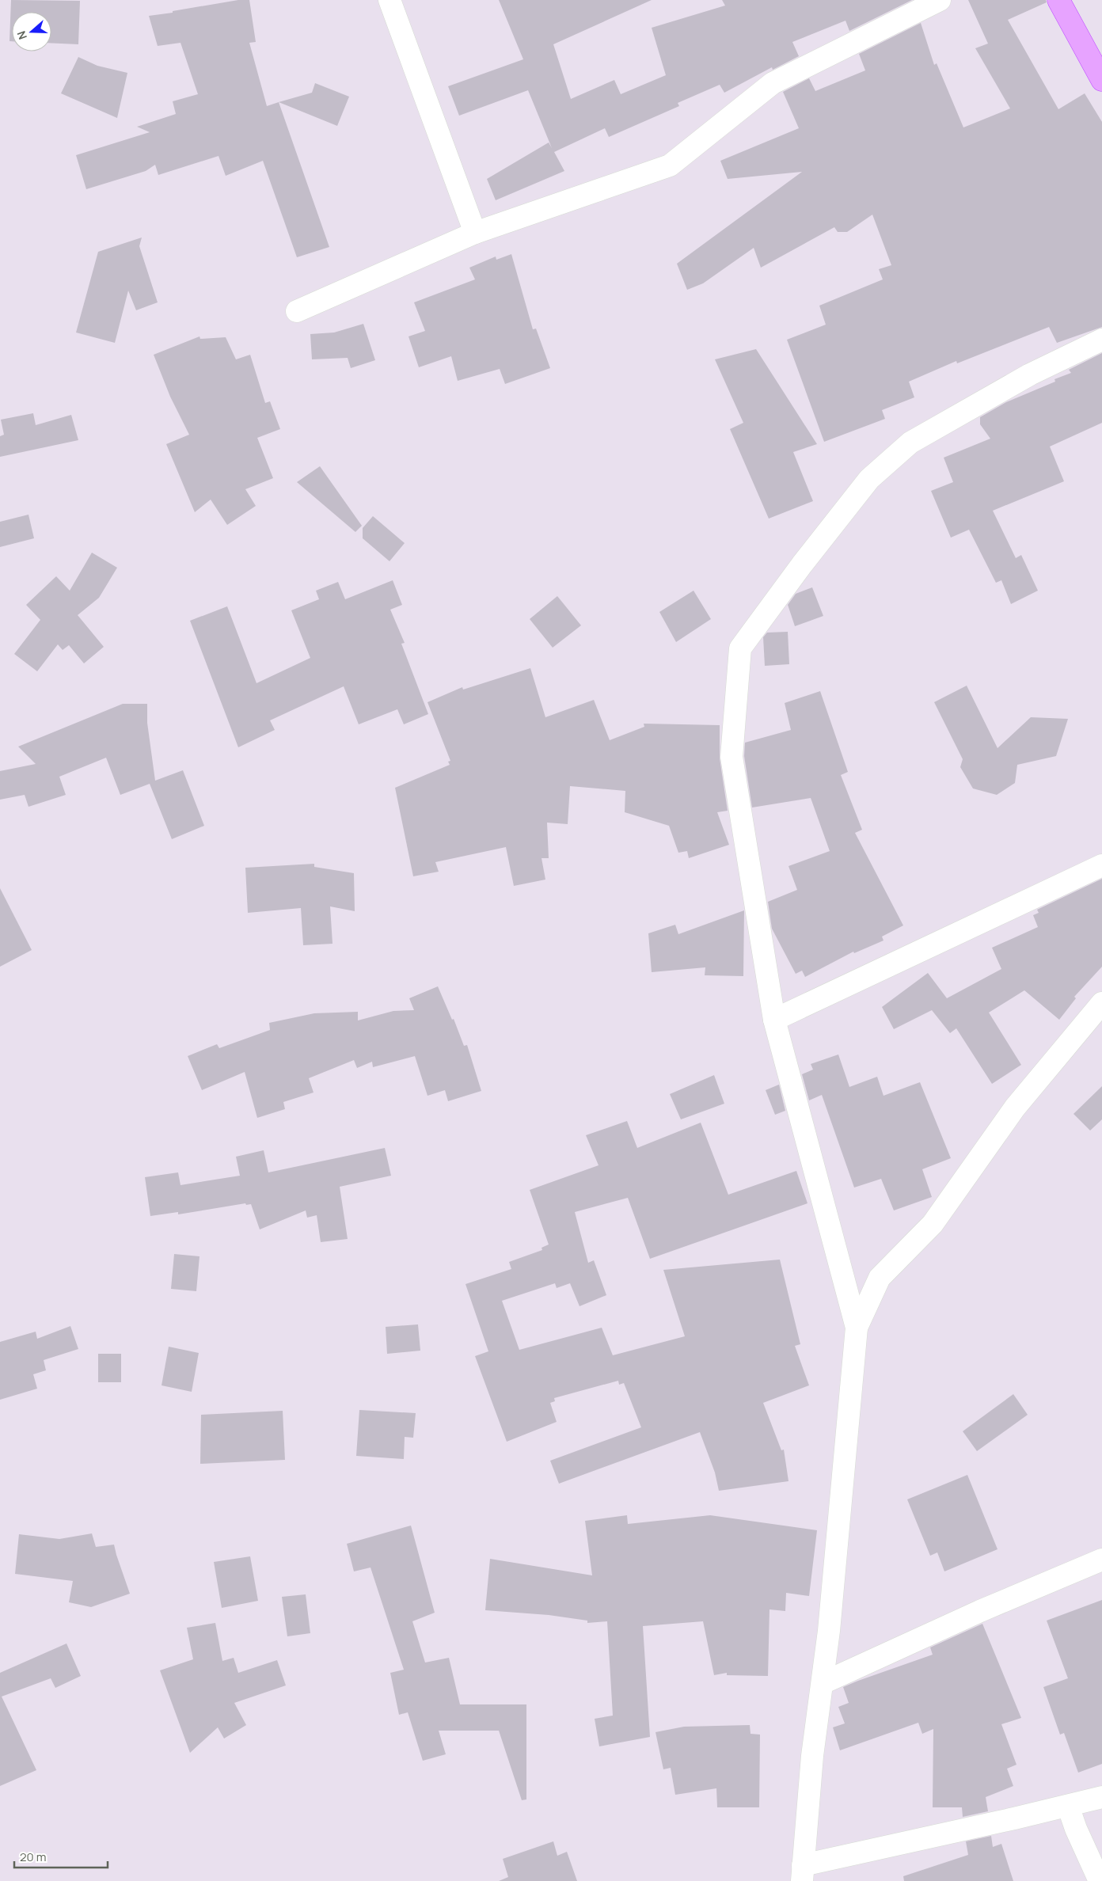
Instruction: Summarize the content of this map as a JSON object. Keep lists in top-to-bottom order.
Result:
{
  "scale_bar": "20 m",
  "north": "left"
}
